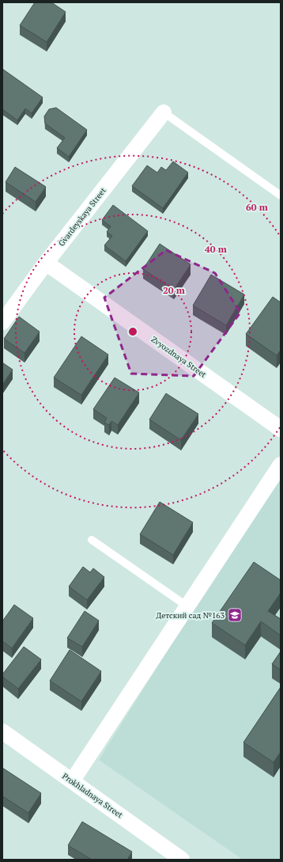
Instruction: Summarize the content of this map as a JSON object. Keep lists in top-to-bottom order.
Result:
{
  "streets": {
    "street": ["Gvardeyskaya Street", "Zvyozdnaya Street", "Prokhladnaya Street"]
  },
  "crossings": [
    ["Gvardeyskaya Street", "Zvyozdnaya Street"]
  ],
  "places": {
    "school or university": ["Детский cад №163"]
  },
  "rings": ["60 m", "40 m", "20 m"]
}
